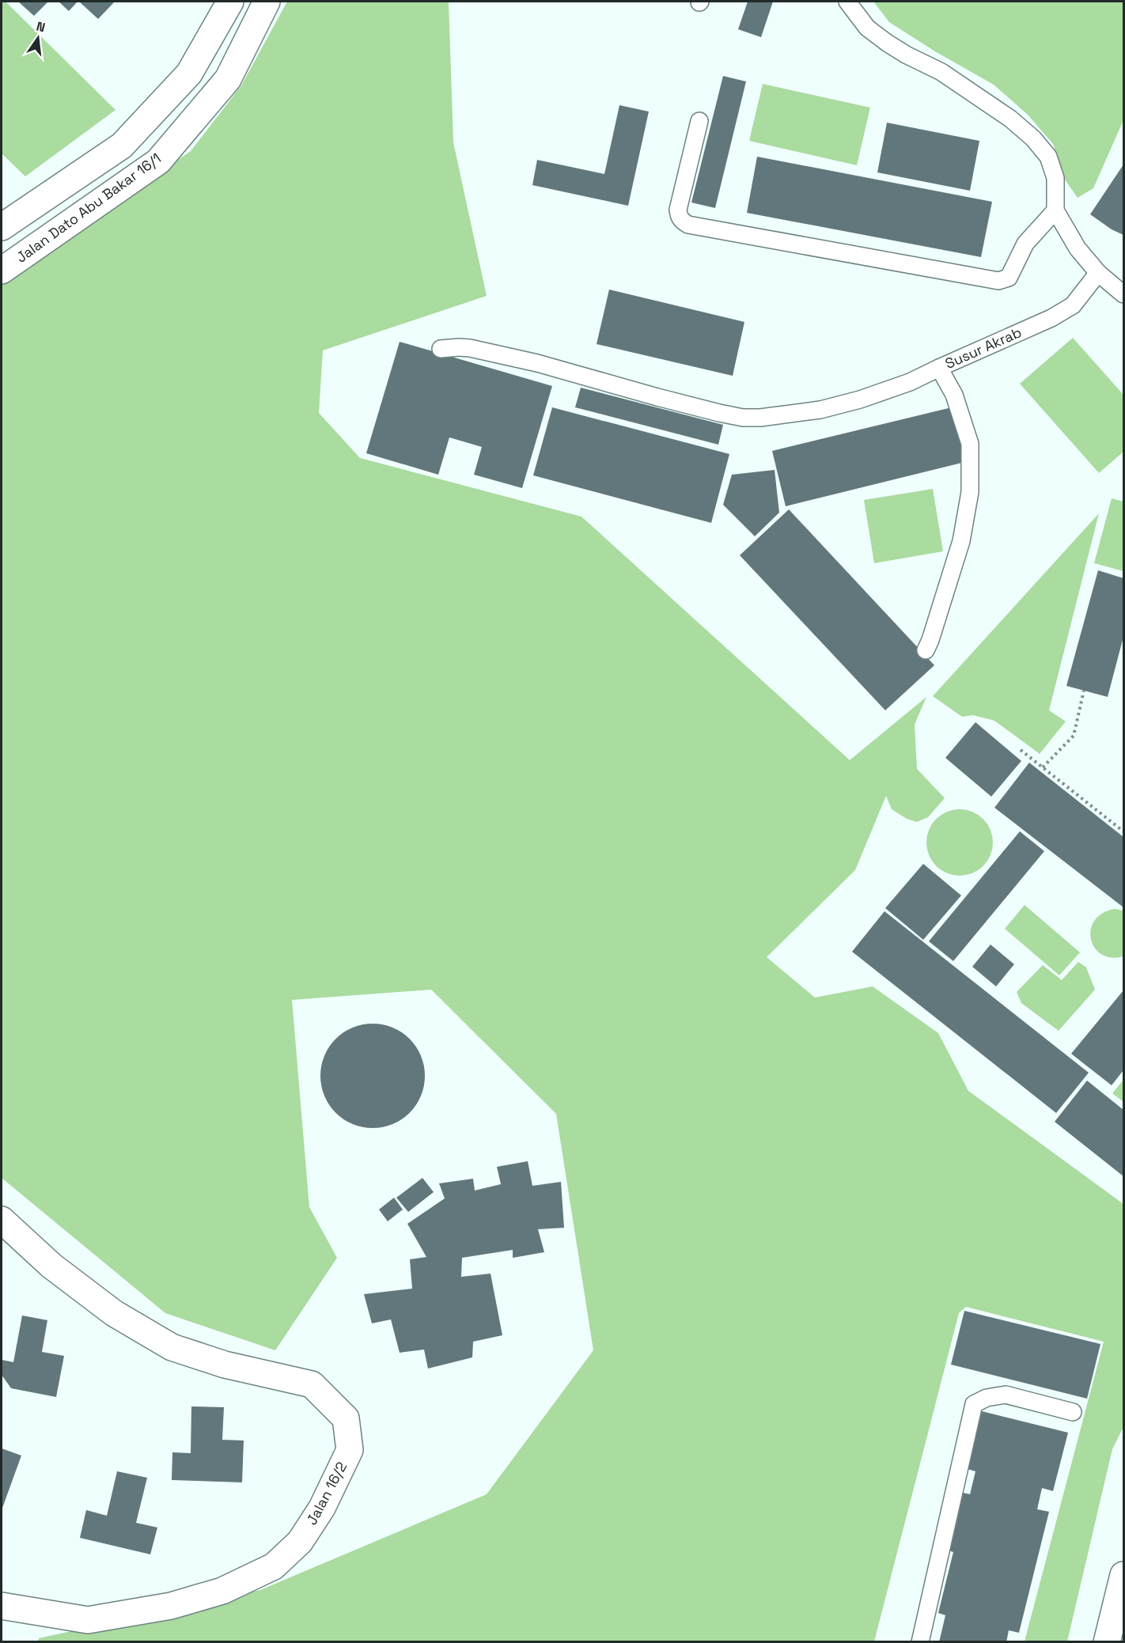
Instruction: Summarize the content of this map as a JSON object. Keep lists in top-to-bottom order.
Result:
{
  "streets": {
    "street": ["Jalan Dato Abu Bakar 16/1", "Jalan 16/2"],
    "lane": ["Susur Akrab"]
  },
  "north": "top"
}
